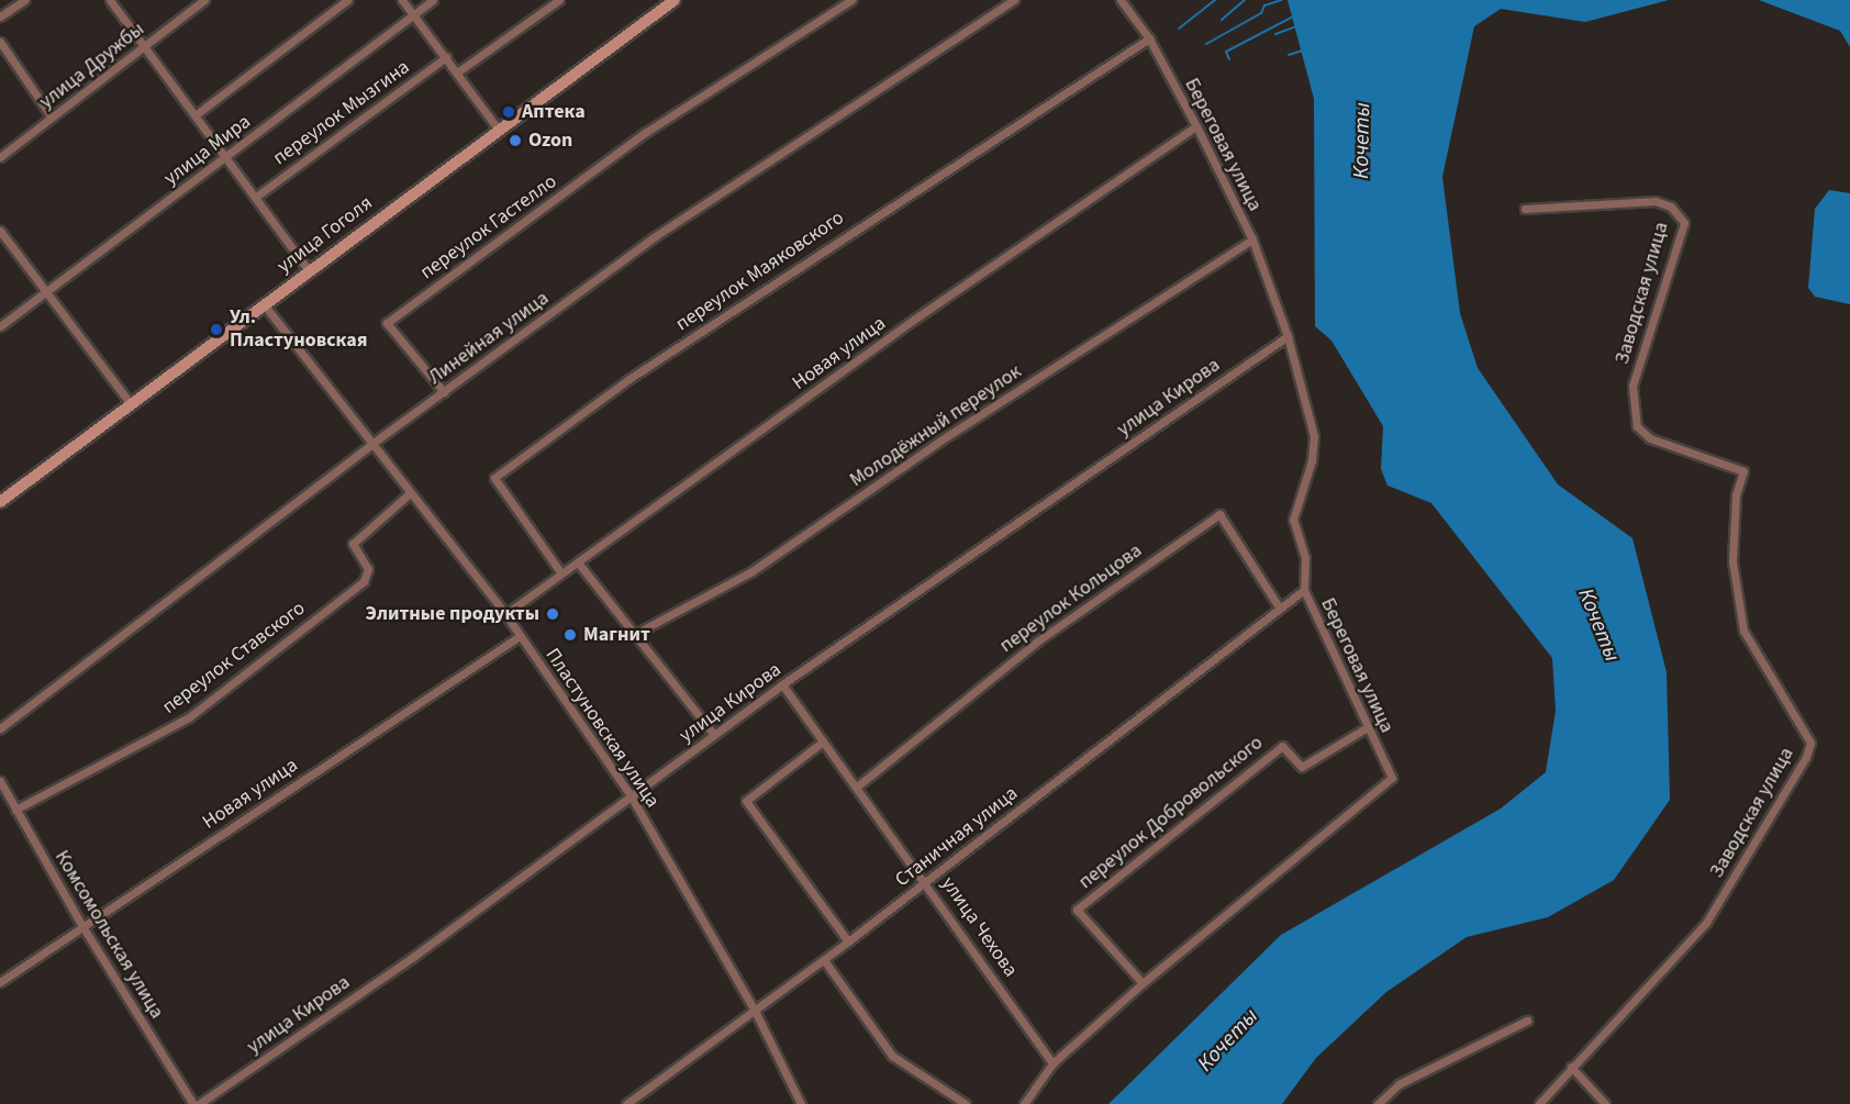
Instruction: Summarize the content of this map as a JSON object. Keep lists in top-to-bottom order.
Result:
{
  "streets": {
    "street": [
      "улица Дружбы",
      "переулок Мызгина",
      "Береговая улица",
      "улица Мира",
      "переулок Гастелло",
      "улица Гоголя",
      "переулок Маяковского",
      "Заводская улица",
      "Линейная улица",
      "Новая улица",
      "улица Кирова",
      "Молодёжный переулок",
      "переулок Кольцова",
      "переулок Ставского",
      "Пластуновская улица",
      "переулок Добровольского",
      "Станичная улица",
      "улица Чехова",
      "Комсомольская улица"
    ]
  },
  "crossings": [
    ["Береговая улица", "переулок Маяковского"],
    ["Береговая улица", "Новая улица"],
    ["Береговая улица", "улица Кирова"],
    ["Береговая улица", "Молодёжный переулок"],
    ["Береговая улица", "переулок Добровольского"],
    ["Береговая улица", "Станичная улица"],
    ["Береговая улица", "улица Чехова"],
    ["переулок Гастелло", "Линейная улица"],
    ["улица Гоголя", "Пластуновская улица"],
    ["переулок Маяковского", "Новая улица"],
    ["Линейная улица", "Пластуновская улица"],
    ["Новая улица", "Пластуновская улица"],
    ["Новая улица", "Комсомольская улица"],
    ["улица Кирова", "Пластуновская улица"],
    ["улица Кирова", "улица Чехова"],
    ["переулок Кольцова", "Станичная улица"],
    ["переулок Кольцова", "улица Чехова"],
    ["переулок Ставского", "Пластуновская улица"],
    ["переулок Ставского", "Комсомольская улица"],
    ["Пластуновская улица", "Станичная улица"],
    ["Станичная улица", "улица Чехова"]
  ],
  "water": ["Кочеты"],
  "places": [
    "Аптека",
    "Ozon",
    "Ул. Пластуновская",
    "Элитные продукты",
    "Магнит"
  ]
}
